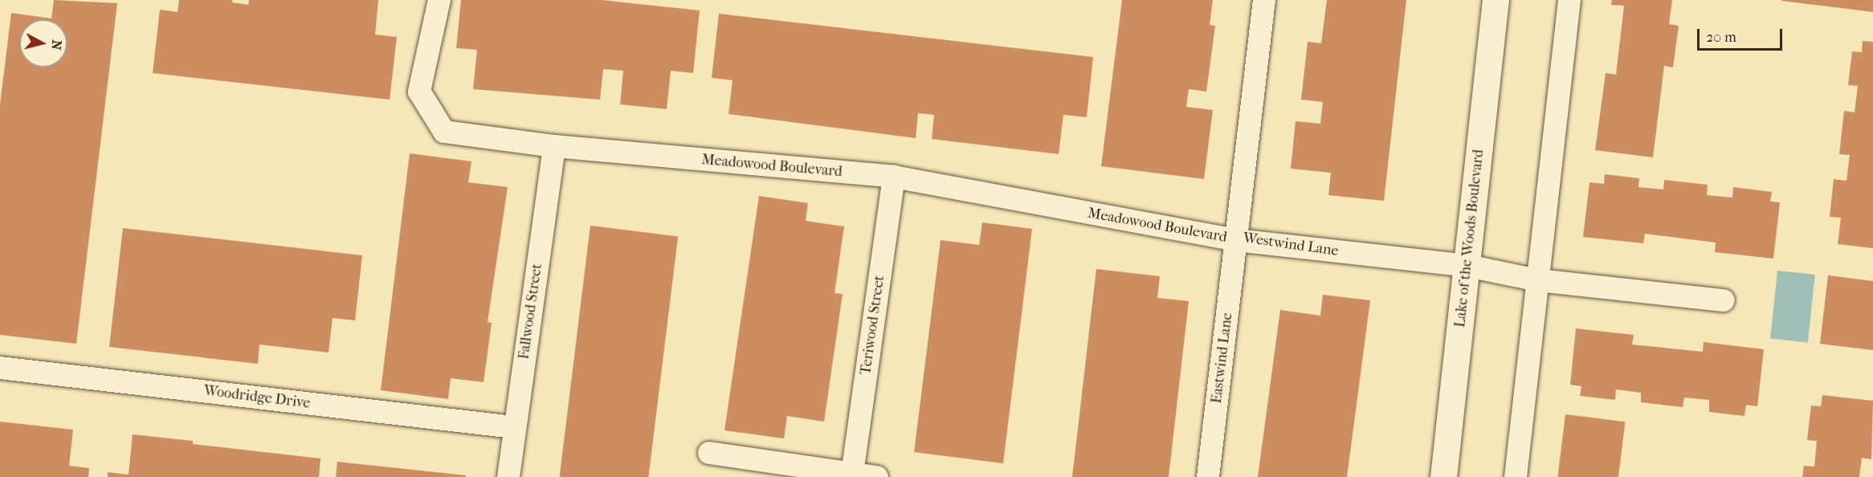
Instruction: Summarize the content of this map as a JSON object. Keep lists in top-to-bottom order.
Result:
{
  "streets": {
    "street": [
      "Meadowood Boulevard",
      "Lake of the Woods Boulevard",
      "Westwind Lane",
      "Fallwood Street",
      "Teriwood Street",
      "Eastwind Lane",
      "Woodridge Drive"
    ]
  },
  "crossings": [
    ["Meadowood Boulevard", "Westwind Lane"],
    ["Meadowood Boulevard", "Fallwood Street"],
    ["Meadowood Boulevard", "Teriwood Street"],
    ["Meadowood Boulevard", "Eastwind Lane"],
    ["Lake of the Woods Boulevard", "Westwind Lane"],
    ["Westwind Lane", "Eastwind Lane"],
    ["Fallwood Street", "Woodridge Drive"]
  ],
  "scale_bar": "20 m",
  "north": "right"
}
